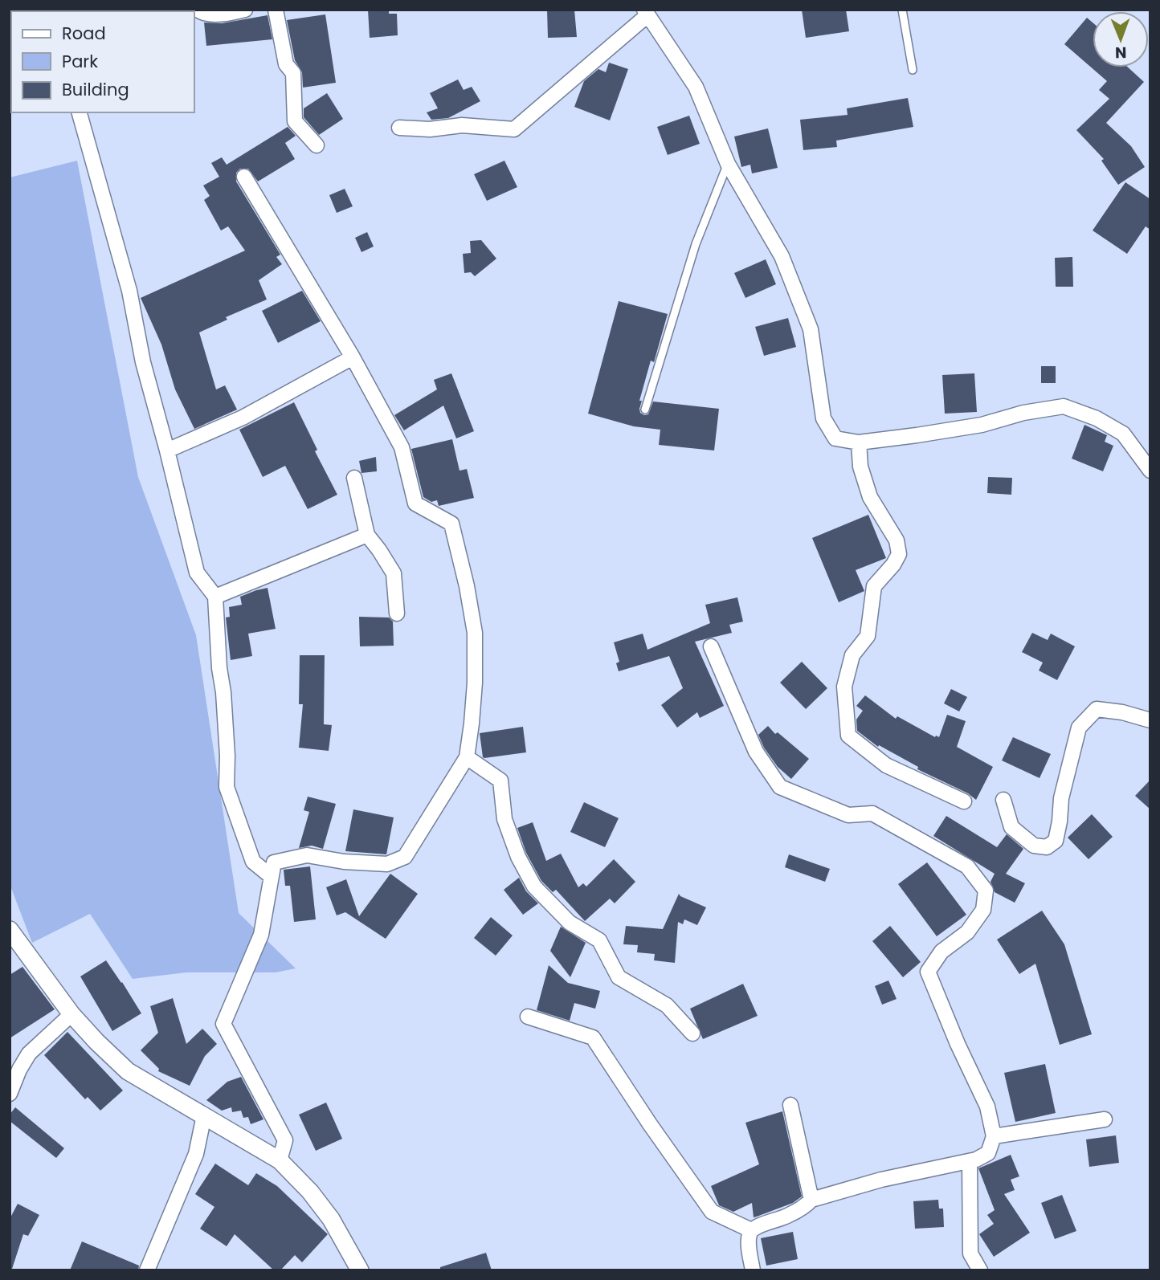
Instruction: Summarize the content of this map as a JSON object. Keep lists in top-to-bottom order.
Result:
{
  "legend": ["Road", "Park", "Building"],
  "north": "bottom"
}
